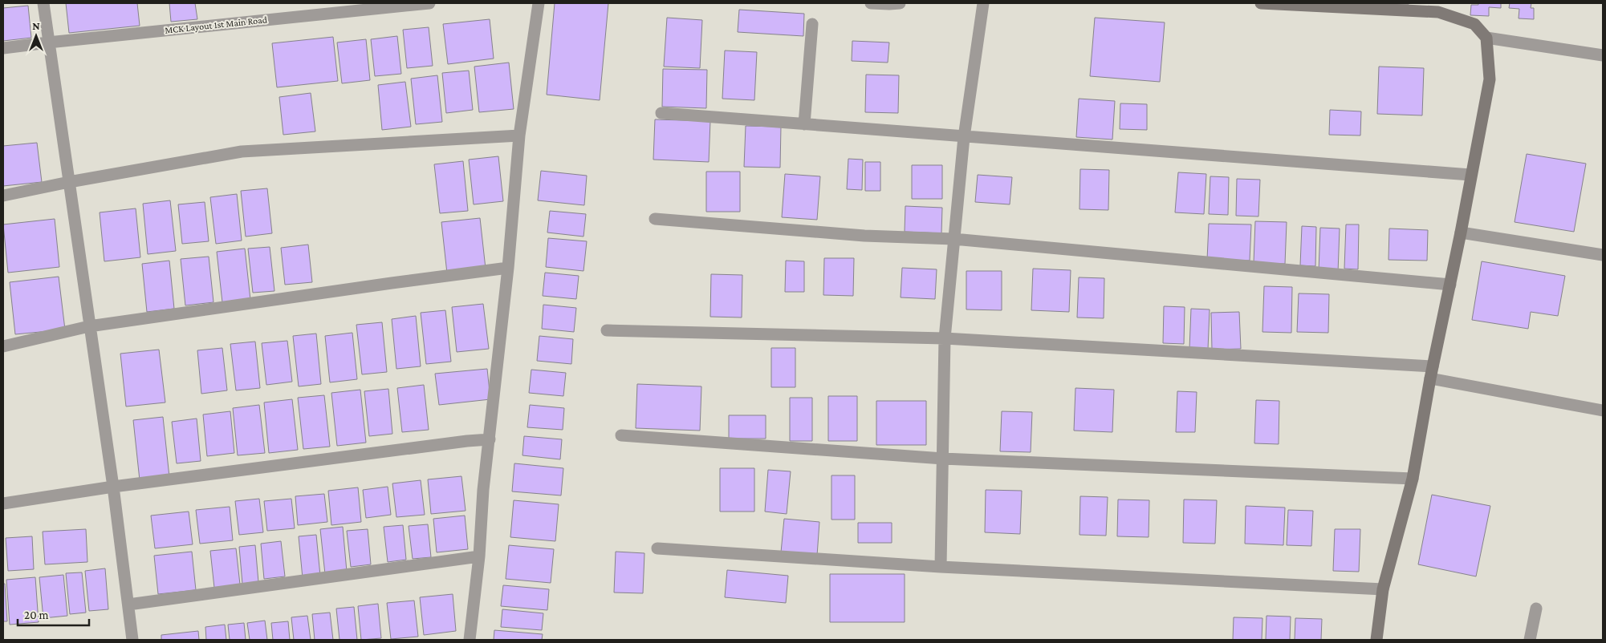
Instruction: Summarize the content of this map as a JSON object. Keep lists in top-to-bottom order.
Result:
{
  "streets": {
    "street": ["MCK Layout 1st Main Road"]
  },
  "scale_bar": "20 m",
  "north": "top"
}
